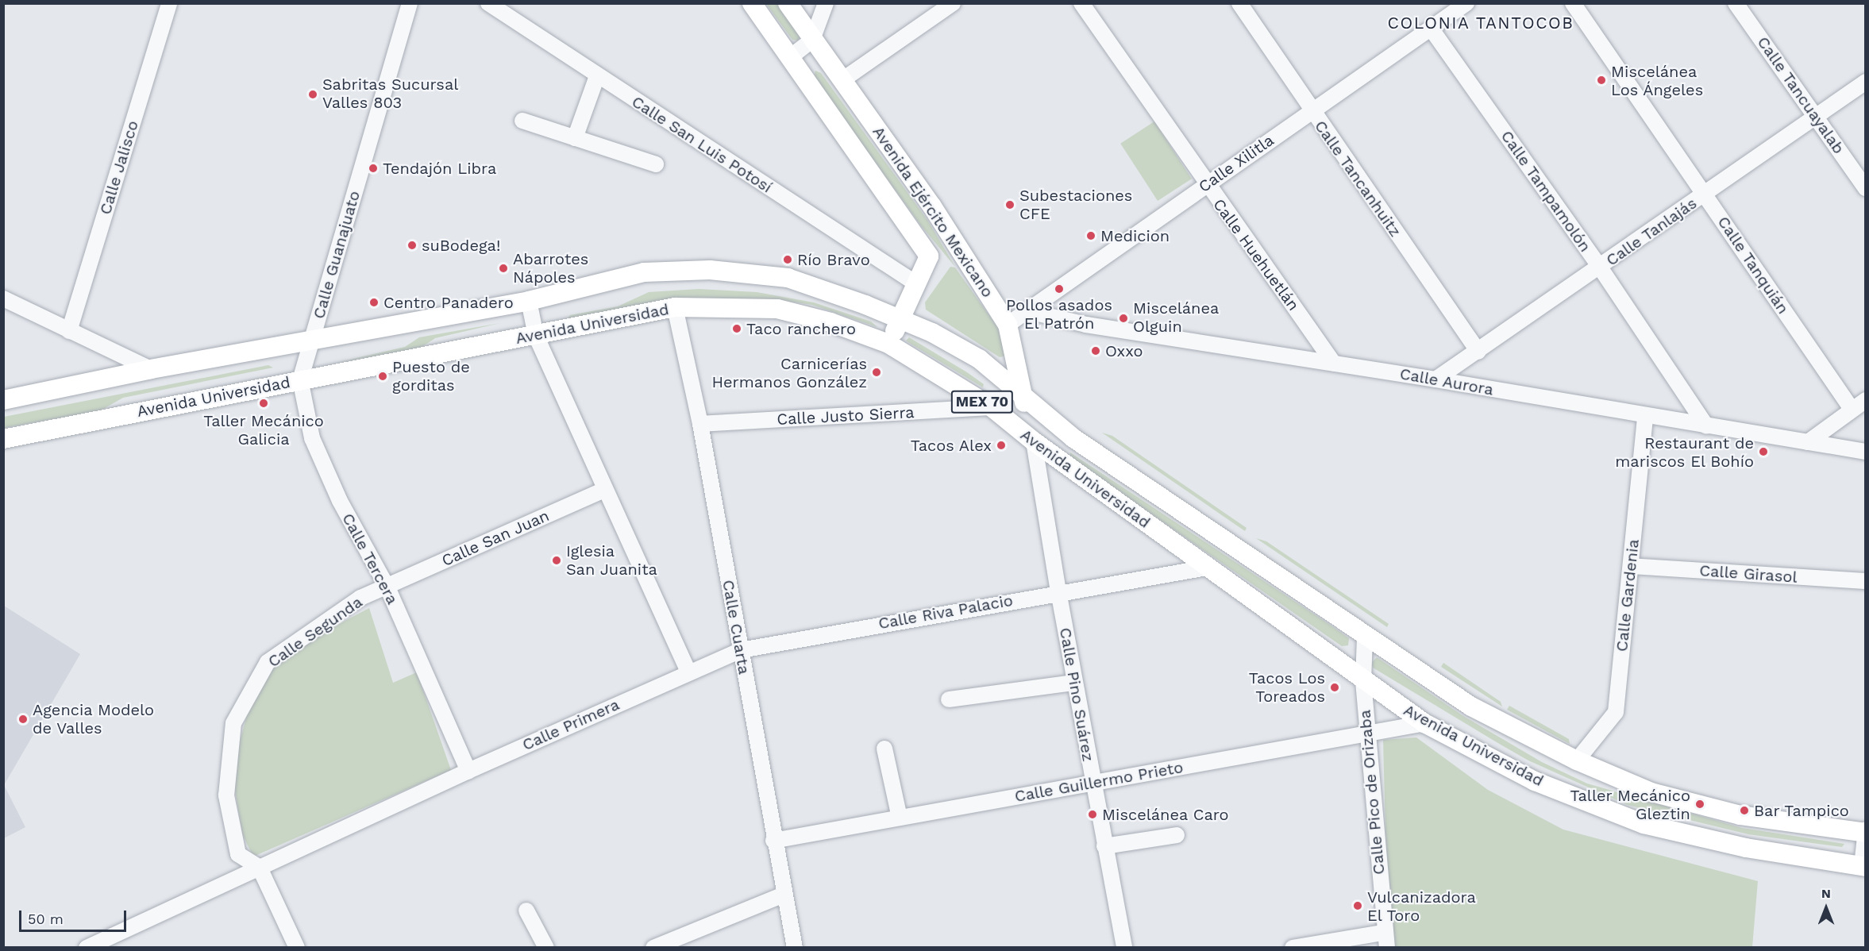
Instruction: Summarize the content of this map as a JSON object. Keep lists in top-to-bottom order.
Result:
{
  "streets": {
    "main road": ["Avenida Ejército Mexicano", "Avenida Universidad", "MEX 70"],
    "street": [
      "Calle Tancuayalab",
      "Calle San Luis Potosí",
      "Calle Xilitla",
      "Calle Jalisco",
      "Calle Tancanhuitz",
      "Calle Tampamolón",
      "Calle Tanlajás",
      "Calle Guanajuato",
      "Calle Huehuetlán",
      "Calle Tanquián",
      "Calle Aurora",
      "Calle Justo Sierra",
      "Calle San Juan",
      "Calle Tercera",
      "Calle Girasol",
      "Calle Gardenia",
      "Calle Riva Palacio",
      "Calle Cuarta",
      "Calle Segunda",
      "Calle Pino Suárez",
      "Calle Primera",
      "Calle Guillermo Prieto",
      "Calle Pico de Orizaba"
    ]
  },
  "crossings": [
    ["Calle Tancuayalab", "Calle Tanlajás"],
    ["Calle San Luis Potosí", "Avenida Ejército Mexicano"],
    ["Calle Xilitla", "Calle Tancanhuitz"],
    ["Calle Xilitla", "Calle Tampamolón"],
    ["Calle Xilitla", "Avenida Ejército Mexicano"],
    ["Calle Xilitla", "Calle Huehuetlán"],
    ["Calle Xilitla", "Calle Aurora"],
    ["Calle Tancanhuitz", "Calle Tanlajás"],
    ["Calle Tampamolón", "Calle Tanlajás"],
    ["Calle Tampamolón", "Calle Aurora"],
    ["Avenida Ejército Mexicano", "Avenida Universidad"],
    ["Avenida Ejército Mexicano", "Calle Pino Suárez"],
    ["Calle Tanlajás", "Calle Tanquián"],
    ["Calle Tanlajás", "Calle Aurora"],
    ["Calle Guanajuato", "Avenida Universidad"],
    ["Calle Guanajuato", "Calle Tercera"],
    ["Calle Huehuetlán", "Calle Aurora"],
    ["Avenida Universidad", "Calle Justo Sierra"],
    ["Avenida Universidad", "Calle Tercera"],
    ["Avenida Universidad", "Calle Gardenia"],
    ["Avenida Universidad", "Calle Riva Palacio"],
    ["Avenida Universidad", "Calle Cuarta"],
    ["Avenida Universidad", "Calle Pino Suárez"],
    ["Avenida Universidad", "Calle Guillermo Prieto"],
    ["Avenida Universidad", "Calle Pico de Orizaba"],
    ["Calle Aurora", "Calle Gardenia"],
    ["Calle Justo Sierra", "Calle Cuarta"],
    ["Calle San Juan", "Calle Tercera"],
    ["Calle San Juan", "Calle Segunda"],
    ["Calle Tercera", "Calle Segunda"],
    ["Calle Tercera", "Calle Primera"],
    ["Calle Girasol", "Calle Gardenia"],
    ["Calle Riva Palacio", "Calle Cuarta"],
    ["Calle Riva Palacio", "Calle Pino Suárez"],
    ["Calle Riva Palacio", "Calle Primera"],
    ["Calle Cuarta", "Calle Guillermo Prieto"],
    ["Calle Segunda", "Calle Primera"],
    ["Calle Pino Suárez", "Calle Guillermo Prieto"],
    ["Calle Guillermo Prieto", "Calle Pico de Orizaba"]
  ],
  "districts": ["COLONIA TANTOCOB"],
  "places": [
    "Miscelánea Los Ángeles",
    "Sabritas Sucursal Valles 803",
    "Tendajón Libra",
    "Subestaciones CFE",
    "Medicion",
    "suBodega!",
    "Río Bravo",
    "Abarrotes Nápoles",
    "Pollos asados El Patrón",
    "Centro Panadero",
    "Miscelánea Olguin",
    "Taco ranchero",
    "Oxxo",
    "Carnicerías Hermanos González",
    "Puesto de gorditas",
    "Taller Mecánico Galicia",
    "Tacos Alex",
    "Restaurant de mariscos El Bohío",
    "Iglesia San Juanita",
    "Tacos Los Toreados",
    "Agencia Modelo de Valles",
    "Taller Mecánico Gleztin",
    "Bar Tampico",
    "Miscelánea Caro",
    "Vulcanizadora El Toro"
  ],
  "scale_bar": "50 m",
  "north": "top"
}
